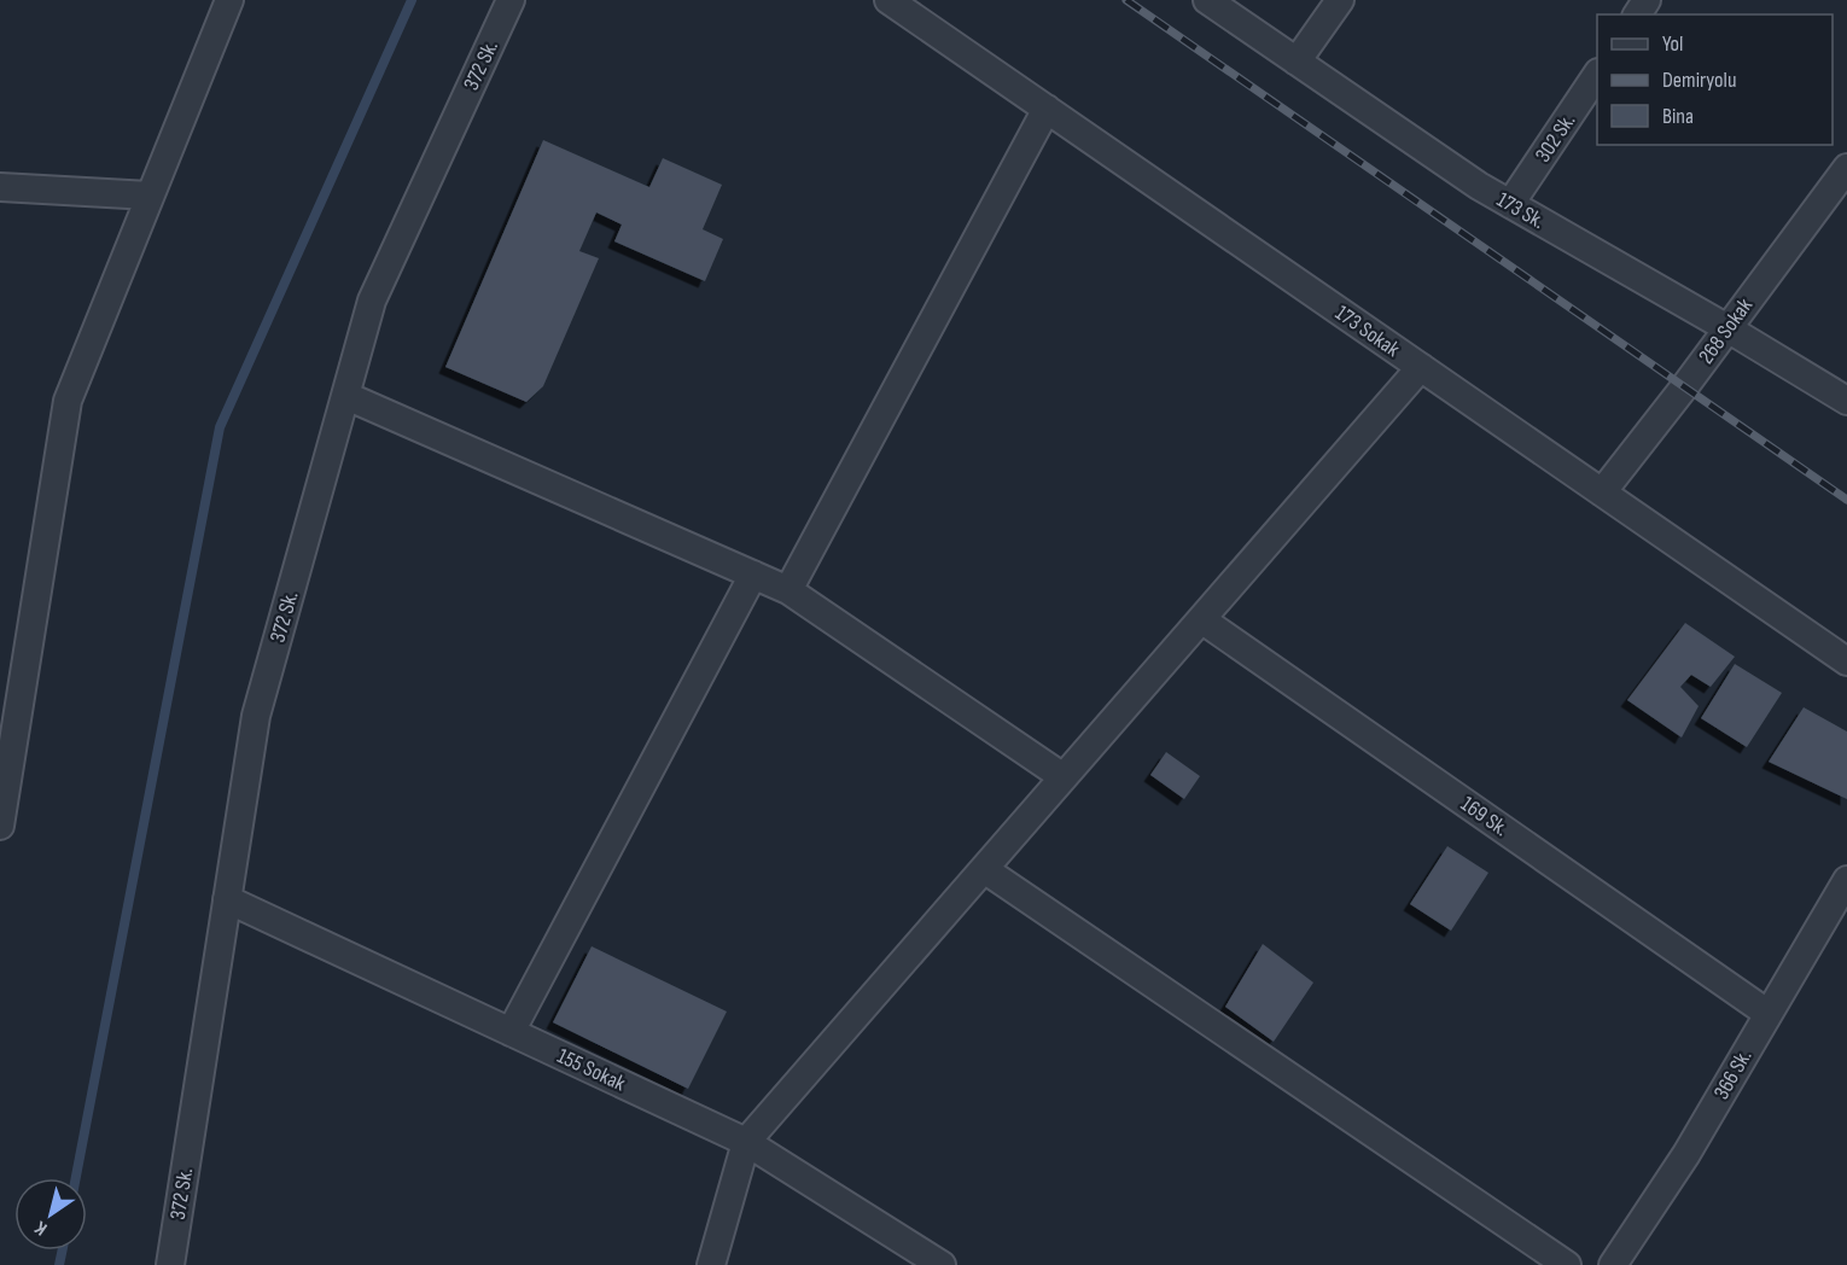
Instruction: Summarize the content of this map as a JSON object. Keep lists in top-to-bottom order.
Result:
{
  "streets": {
    "street": [
      "372 Sk.",
      "302 Sk.",
      "173 Sk.",
      "173 Sokak",
      "268 Sokak",
      "169 Sk.",
      "155 Sokak",
      "366 Sk."
    ]
  },
  "crossings": [
    ["372 Sk.", "155 Sokak"],
    ["302 Sk.", "173 Sk."],
    ["173 Sk.", "268 Sokak"],
    ["173 Sokak", "268 Sokak"],
    ["169 Sk.", "366 Sk."]
  ],
  "legend": ["Yol", "Demiryolu", "Bina"],
  "north": "bottom left"
}
